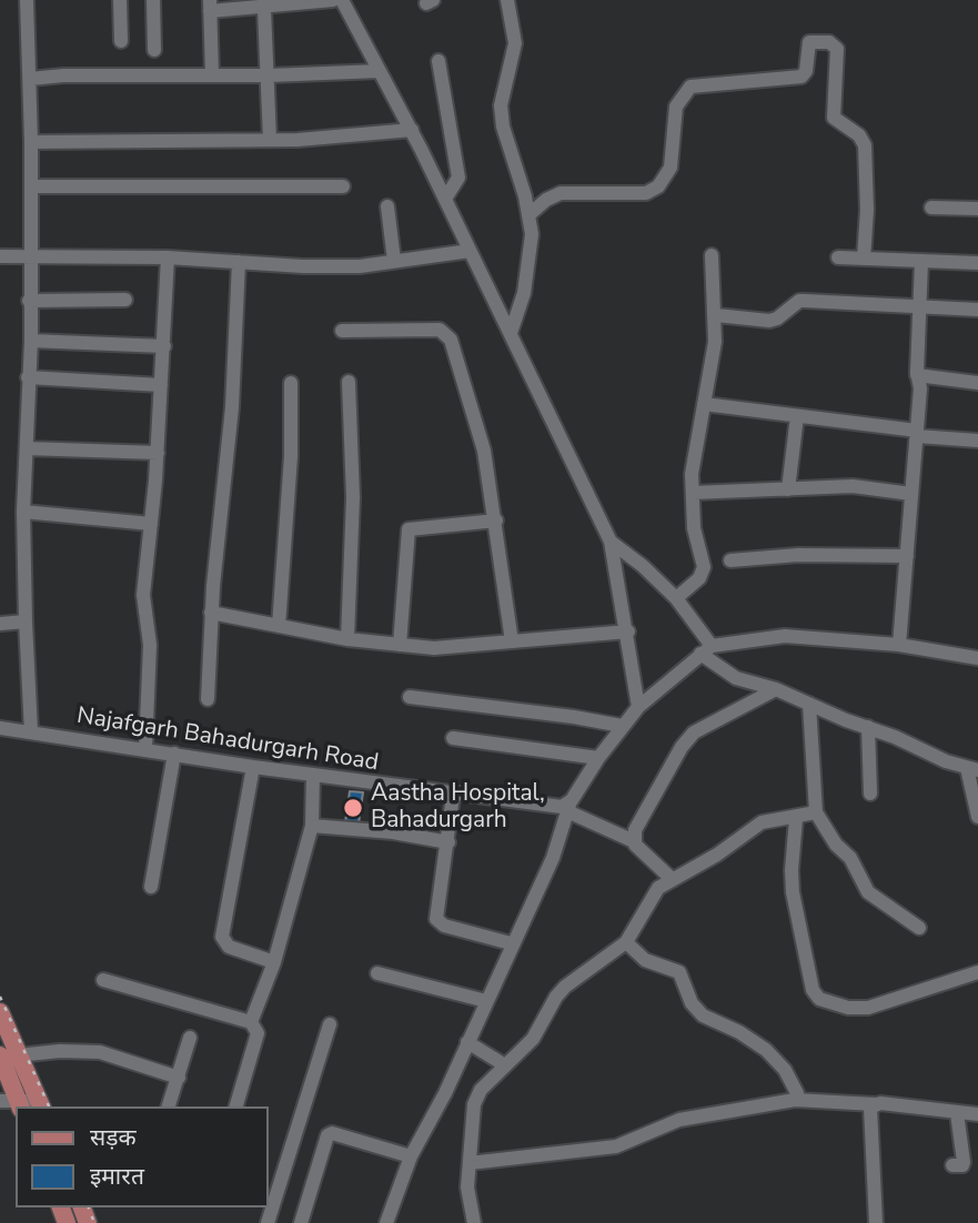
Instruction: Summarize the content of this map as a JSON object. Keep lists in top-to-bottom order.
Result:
{
  "streets": {
    "street": ["Najafgarh Bahadurgarh Road"]
  },
  "places": ["Aastha Hospital, Bahadurgarh"],
  "legend": ["सड़क", "इमारत"]
}
